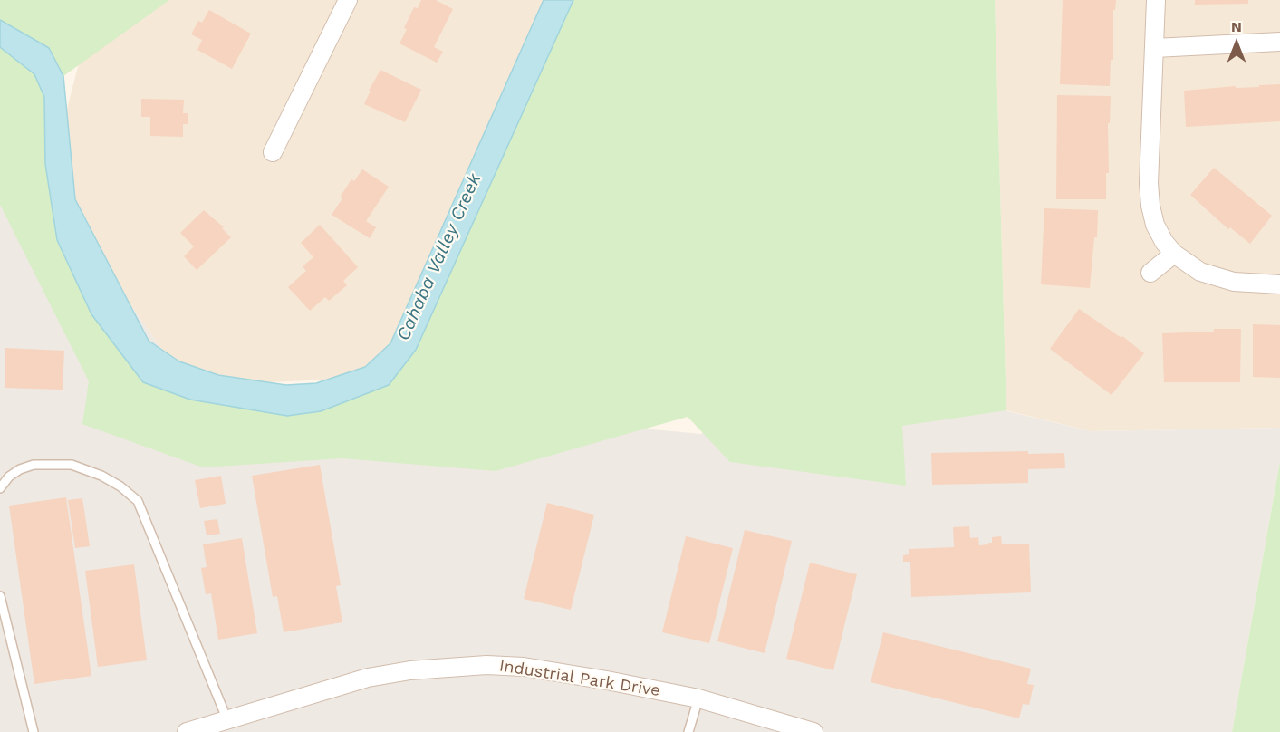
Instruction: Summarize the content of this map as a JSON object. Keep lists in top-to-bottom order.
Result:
{
  "streets": {
    "street": ["Industrial Park Drive"]
  },
  "water": ["Cahaba Valley Creek"],
  "north": "top"
}
